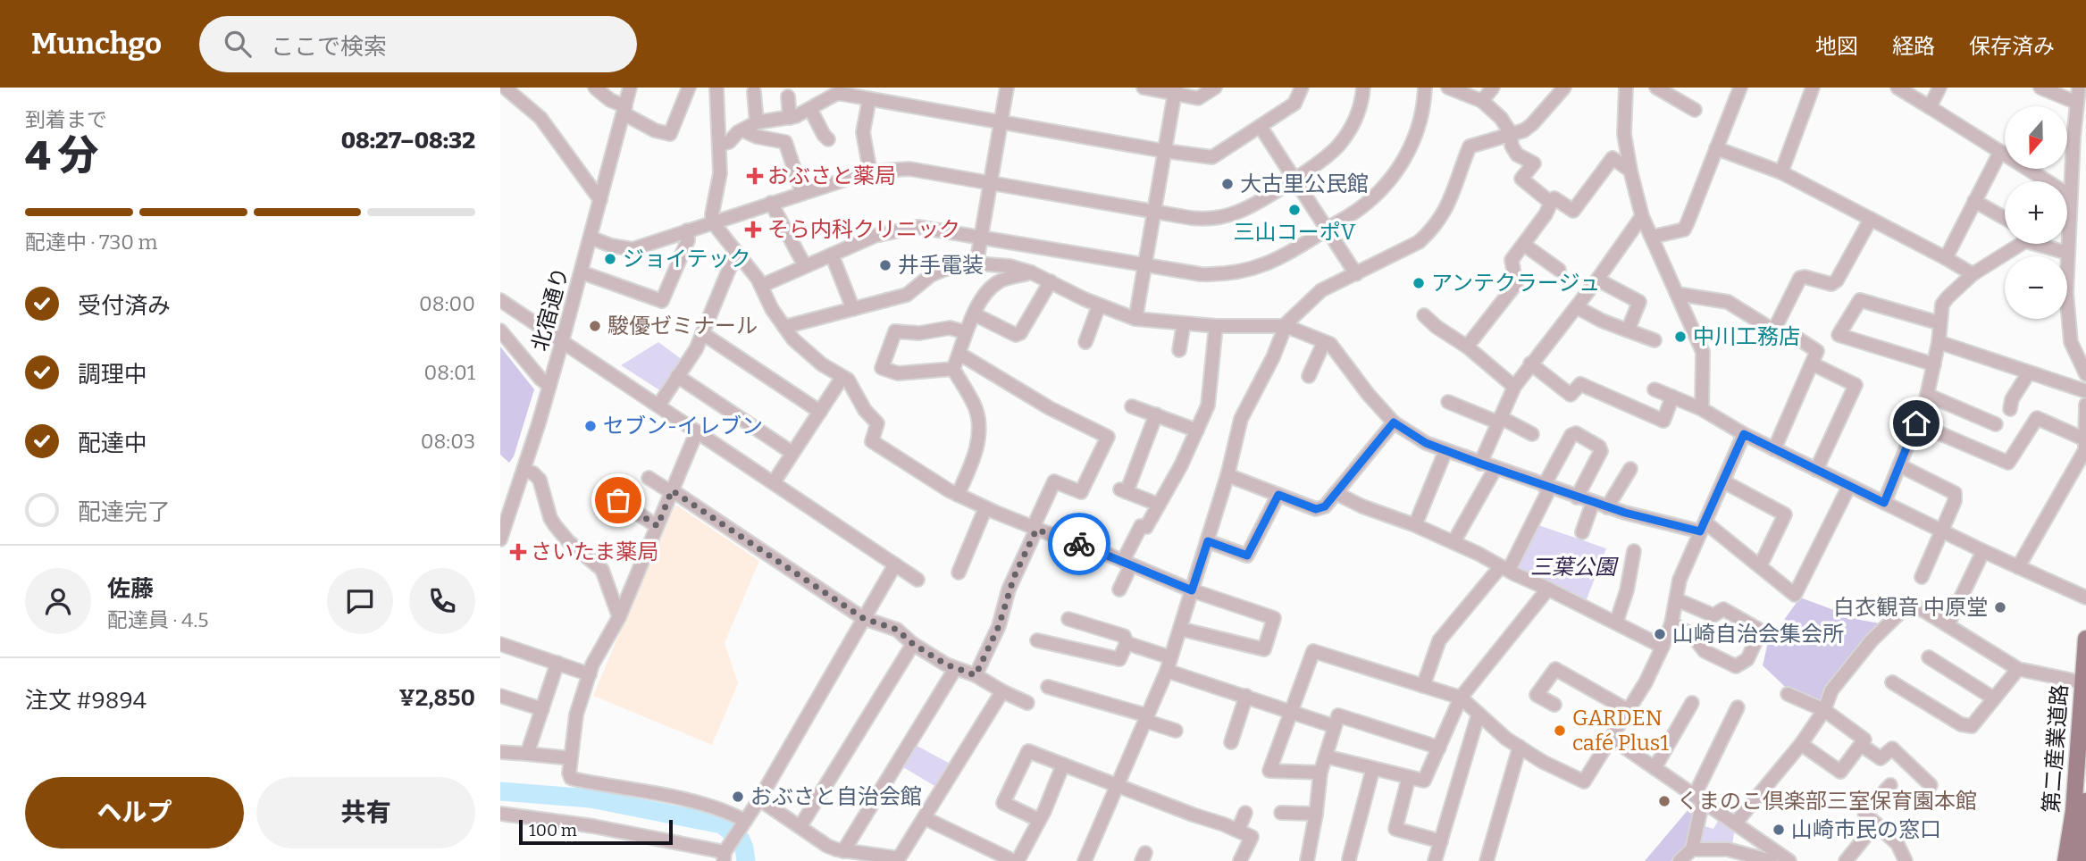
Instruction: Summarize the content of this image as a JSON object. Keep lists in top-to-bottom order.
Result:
{
  "streets": {
    "main road": ["第二産業道路"],
    "street": ["北宿通り"]
  },
  "parks": ["三葉公園"],
  "places": {
    "health": ["おぶさと薬局", "そら内科クリニック", "さいたま薬局"],
    "other": [
      "大古里公民館",
      "三山コーポV",
      "ジョイテック",
      "井手電装",
      "アンテクラージュ",
      "駿優ゼミナール",
      "中川工務店",
      "セブン-イレブン",
      "白衣観音 中原堂",
      "山崎自治会集会所",
      "GARDEN café Plus1",
      "おぶさと自治会館",
      "くまのこ倶楽部三室保育園本館",
      "山崎市民の窓口"
    ]
  },
  "scale_bar": "100 m",
  "north": "bottom",
  "page": {
    "header": "Munchgo",
    "search": "ここで検索",
    "nav": ["地図", "経路", "保存済み"],
    "heading": ["4 分", "到着まで", "08:27–08:32"],
    "panel": [
      "佐藤",
      "配達員 · 4.5",
      "注文 #9894",
      "¥2,850"
    ],
    "map_buttons": ["+", "−"],
    "bar": "配達中 · 730 m",
    "list": [
      ["受付済み", "08:00"],
      ["調理中", "08:01"],
      ["配達中", "08:03"],
      "配達完了"
    ],
    "buttons": ["ヘルプ", "共有"],
    "scale": "100 m"
  }
}
